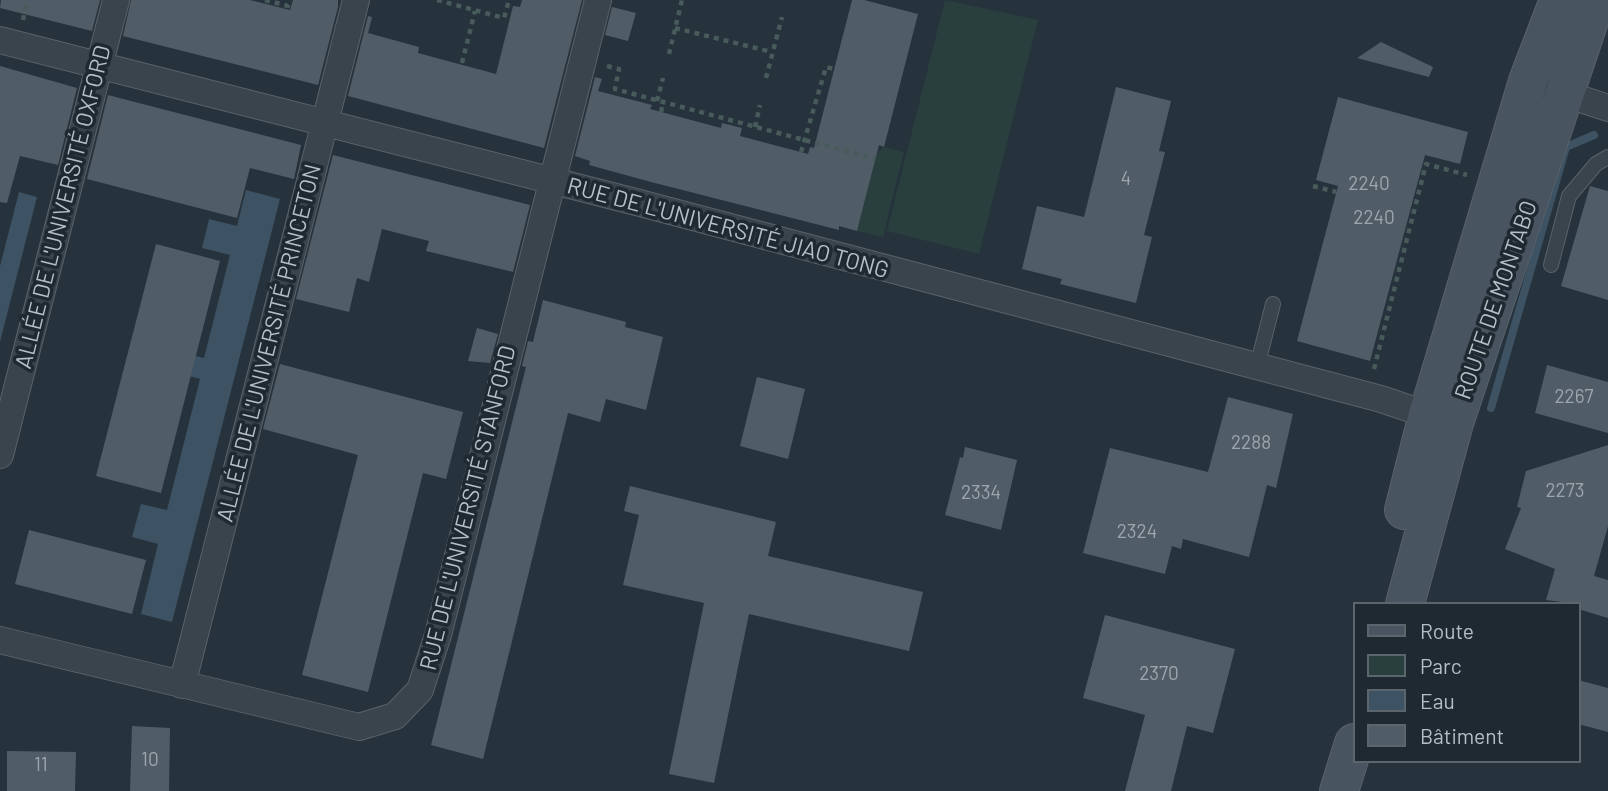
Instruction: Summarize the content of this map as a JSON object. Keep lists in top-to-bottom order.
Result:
{
  "streets": {
    "main road": ["ROUTE DE MONTABO"],
    "street": [
      "ALLÉE DE L'UNIVERSITÉ OXFORD",
      "RUE DE L'UNIVERSITÉ JIAO TONG",
      "ALLÉE DE L'UNIVERSITÉ PRINCETON",
      "RUE DE L'UNIVERSITÉ STANFORD"
    ]
  },
  "crossings": [
    ["ALLÉE DE L'UNIVERSITÉ OXFORD", "RUE DE L'UNIVERSITÉ JIAO TONG"],
    ["RUE DE L'UNIVERSITÉ JIAO TONG", "ROUTE DE MONTABO"],
    ["RUE DE L'UNIVERSITÉ JIAO TONG", "ALLÉE DE L'UNIVERSITÉ PRINCETON"],
    ["RUE DE L'UNIVERSITÉ JIAO TONG", "RUE DE L'UNIVERSITÉ STANFORD"],
    ["ALLÉE DE L'UNIVERSITÉ PRINCETON", "RUE DE L'UNIVERSITÉ STANFORD"]
  ],
  "house_numbers": [
    "4",
    "2240",
    "2240",
    "2267",
    "2288",
    "2273",
    "2334",
    "2324",
    "2370",
    "10",
    "11"
  ],
  "legend": [
    "Route",
    "Parc",
    "Eau",
    "Bâtiment"
  ]
}
